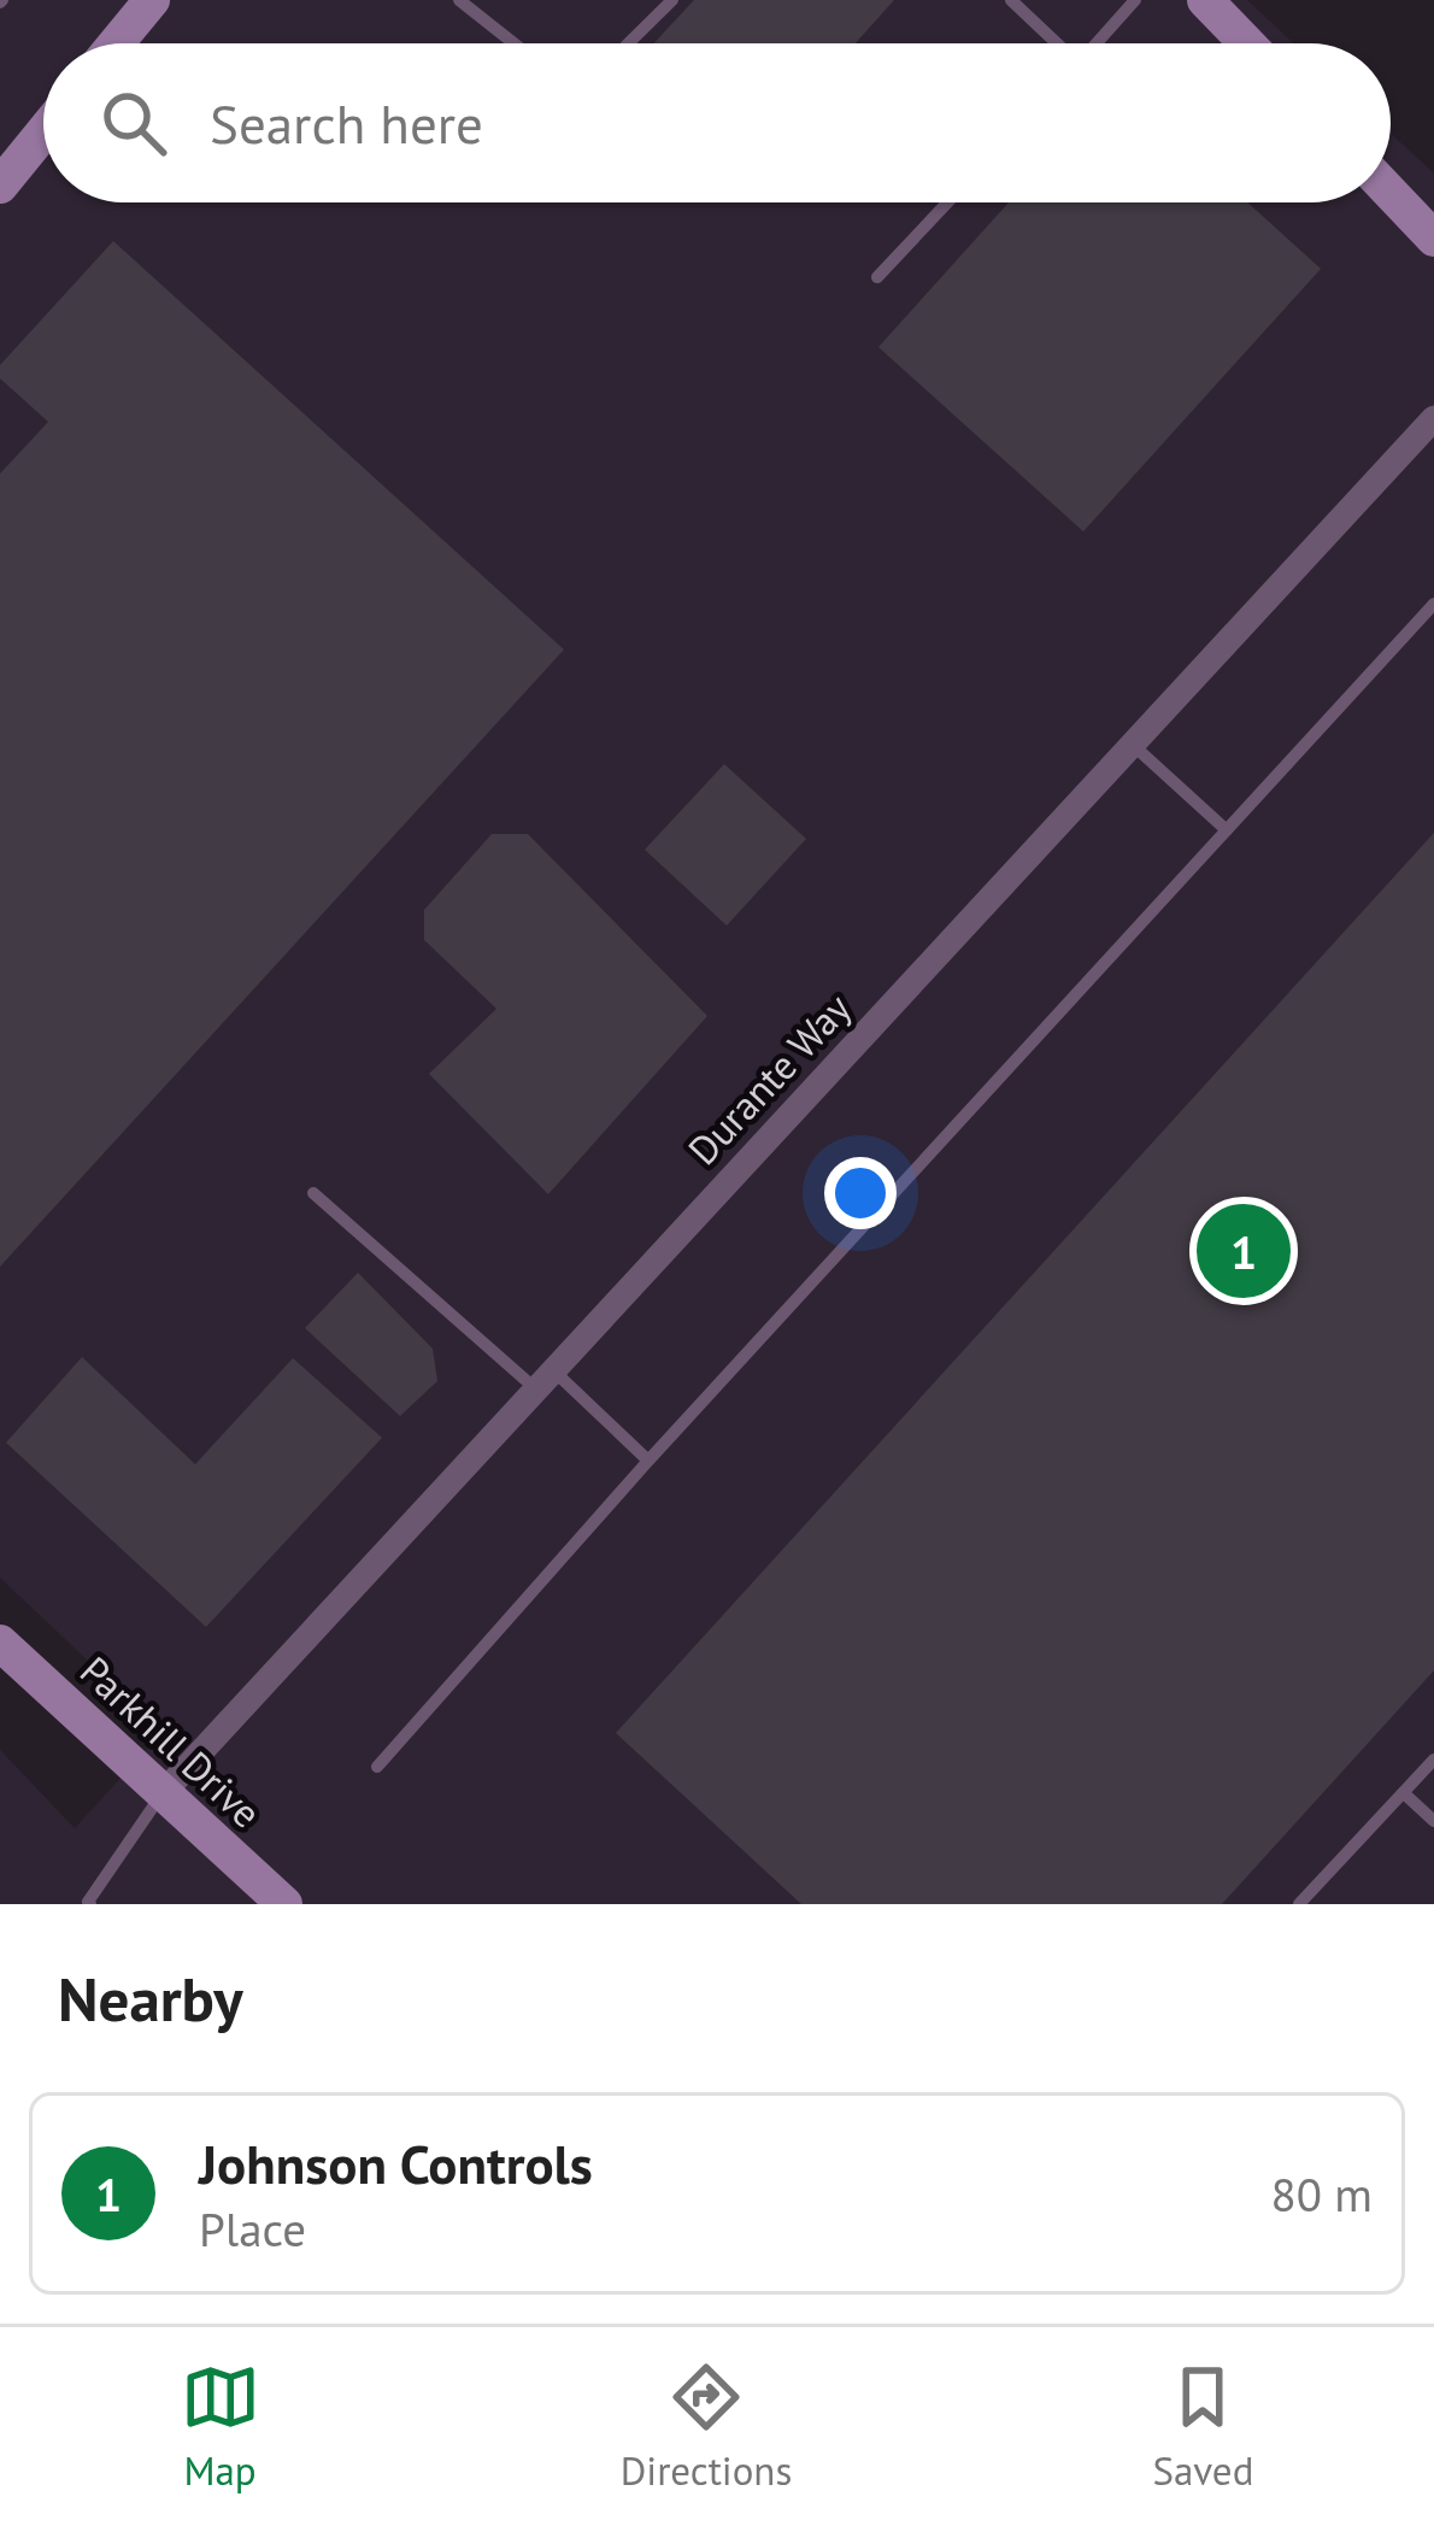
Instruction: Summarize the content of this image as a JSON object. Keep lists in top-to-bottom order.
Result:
{
  "streets": {
    "street": ["Durante Way", "Parkhill Drive"]
  },
  "crossings": [
    ["Durante Way", "Parkhill Drive"]
  ],
  "page": {
    "search": "Search here",
    "pins": "1",
    "heading": "Nearby",
    "list": [
      {
        "mark": "1",
        "name": "Johnson Controls",
        "note": "Place",
        "value": "80 m"
      }
    ],
    "nav": ["Map", "Directions", "Saved"]
  }
}
